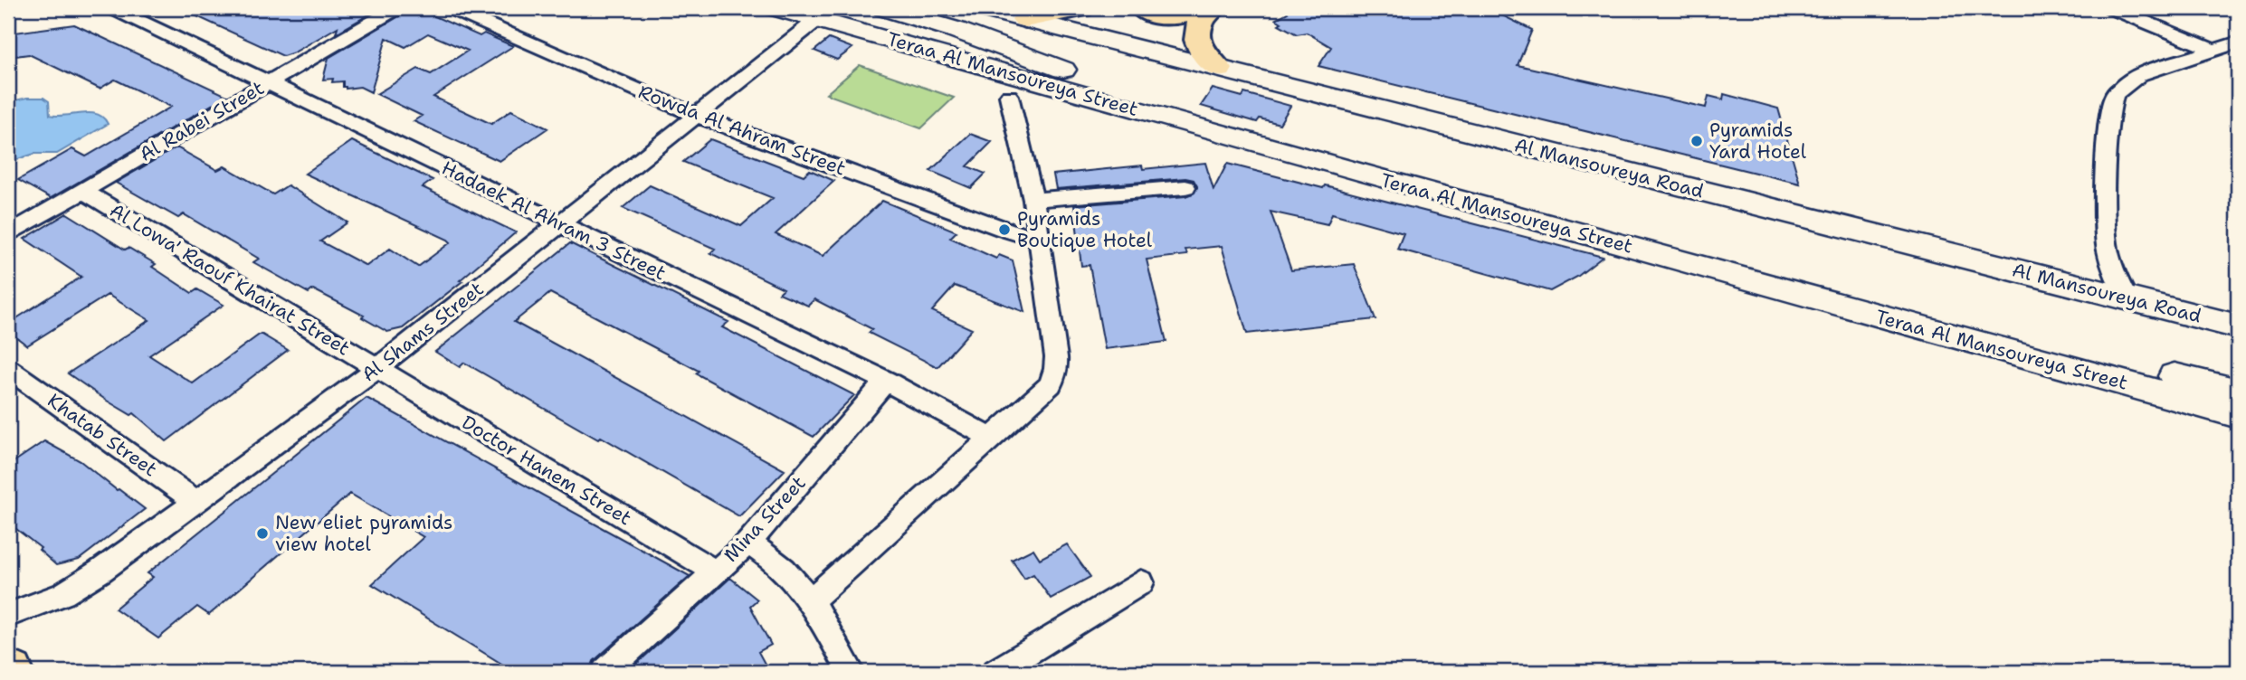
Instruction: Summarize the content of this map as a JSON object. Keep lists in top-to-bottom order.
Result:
{
  "streets": {
    "main road": ["Teraa Al Mansoureya Street", "Al Mansoureya Road"],
    "street": [
      "Al Rabei Street",
      "Rowda Al Ahram Street",
      "Hadaek Al Ahram 3 Street",
      "Al Lowa' Raouf Khairat Street",
      "Al Shams Street",
      "Khatab Street",
      "Doctor Hanem Street",
      "Mina Street"
    ]
  },
  "crossings": [
    ["Teraa Al Mansoureya Street", "Al Shams Street"],
    ["Al Rabei Street", "Hadaek Al Ahram 3 Street"],
    ["Al Rabei Street", "Al Lowa' Raouf Khairat Street"],
    ["Rowda Al Ahram Street", "Al Shams Street"],
    ["Hadaek Al Ahram 3 Street", "Al Shams Street"],
    ["Hadaek Al Ahram 3 Street", "Mina Street"],
    ["Al Lowa' Raouf Khairat Street", "Al Shams Street"],
    ["Al Lowa' Raouf Khairat Street", "Doctor Hanem Street"],
    ["Al Shams Street", "Khatab Street"],
    ["Al Shams Street", "Doctor Hanem Street"],
    ["Doctor Hanem Street", "Mina Street"]
  ],
  "places": ["Pyramids Yard Hotel", "Pyramids Boutique Hotel", "New eliet pyramids view hotel"]
}
